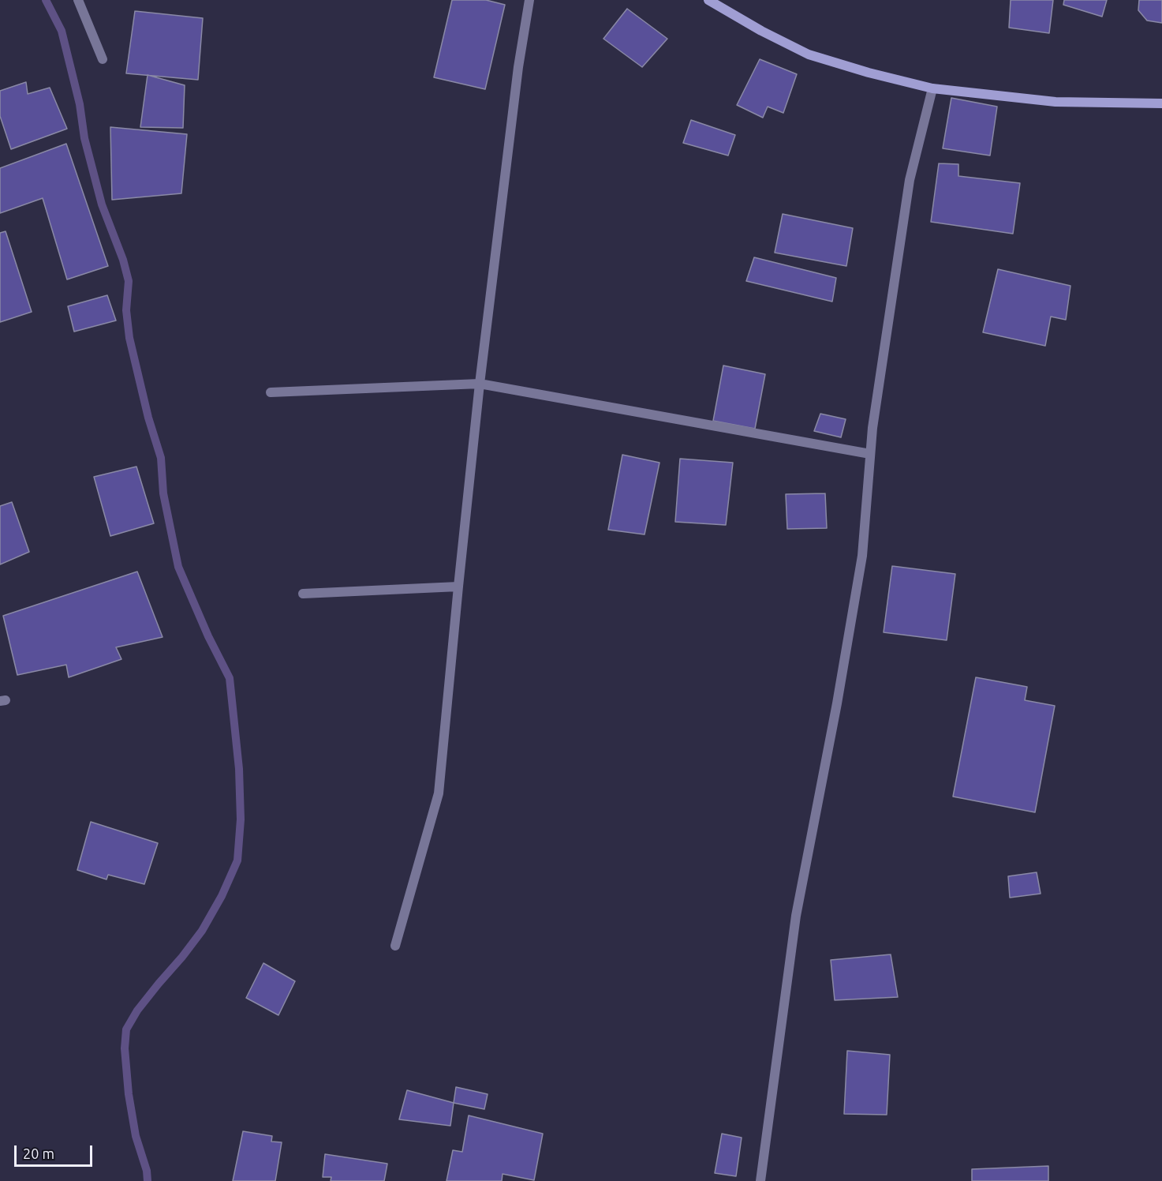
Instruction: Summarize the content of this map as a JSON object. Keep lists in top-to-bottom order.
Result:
{
  "scale_bar": "20 m"
}
